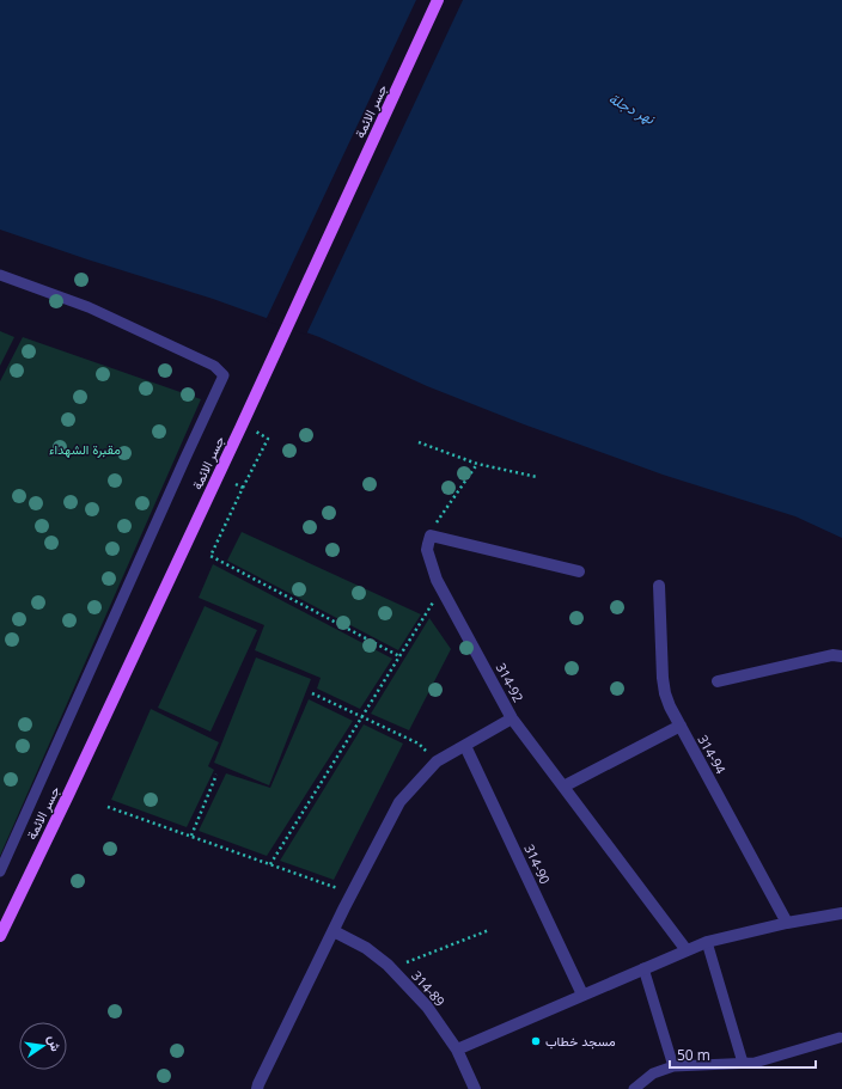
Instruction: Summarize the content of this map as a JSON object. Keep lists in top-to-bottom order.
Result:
{
  "streets": {
    "main road": ["جسر الائمة"],
    "street": [
      "314-92",
      "314-94",
      "314-90",
      "314-89"
    ]
  },
  "water": ["نهر دجلة"],
  "parks": ["مقبرة الشهداء"],
  "places": ["مسجد خطاب"],
  "scale_bar": "50 m",
  "north": "right"
}
